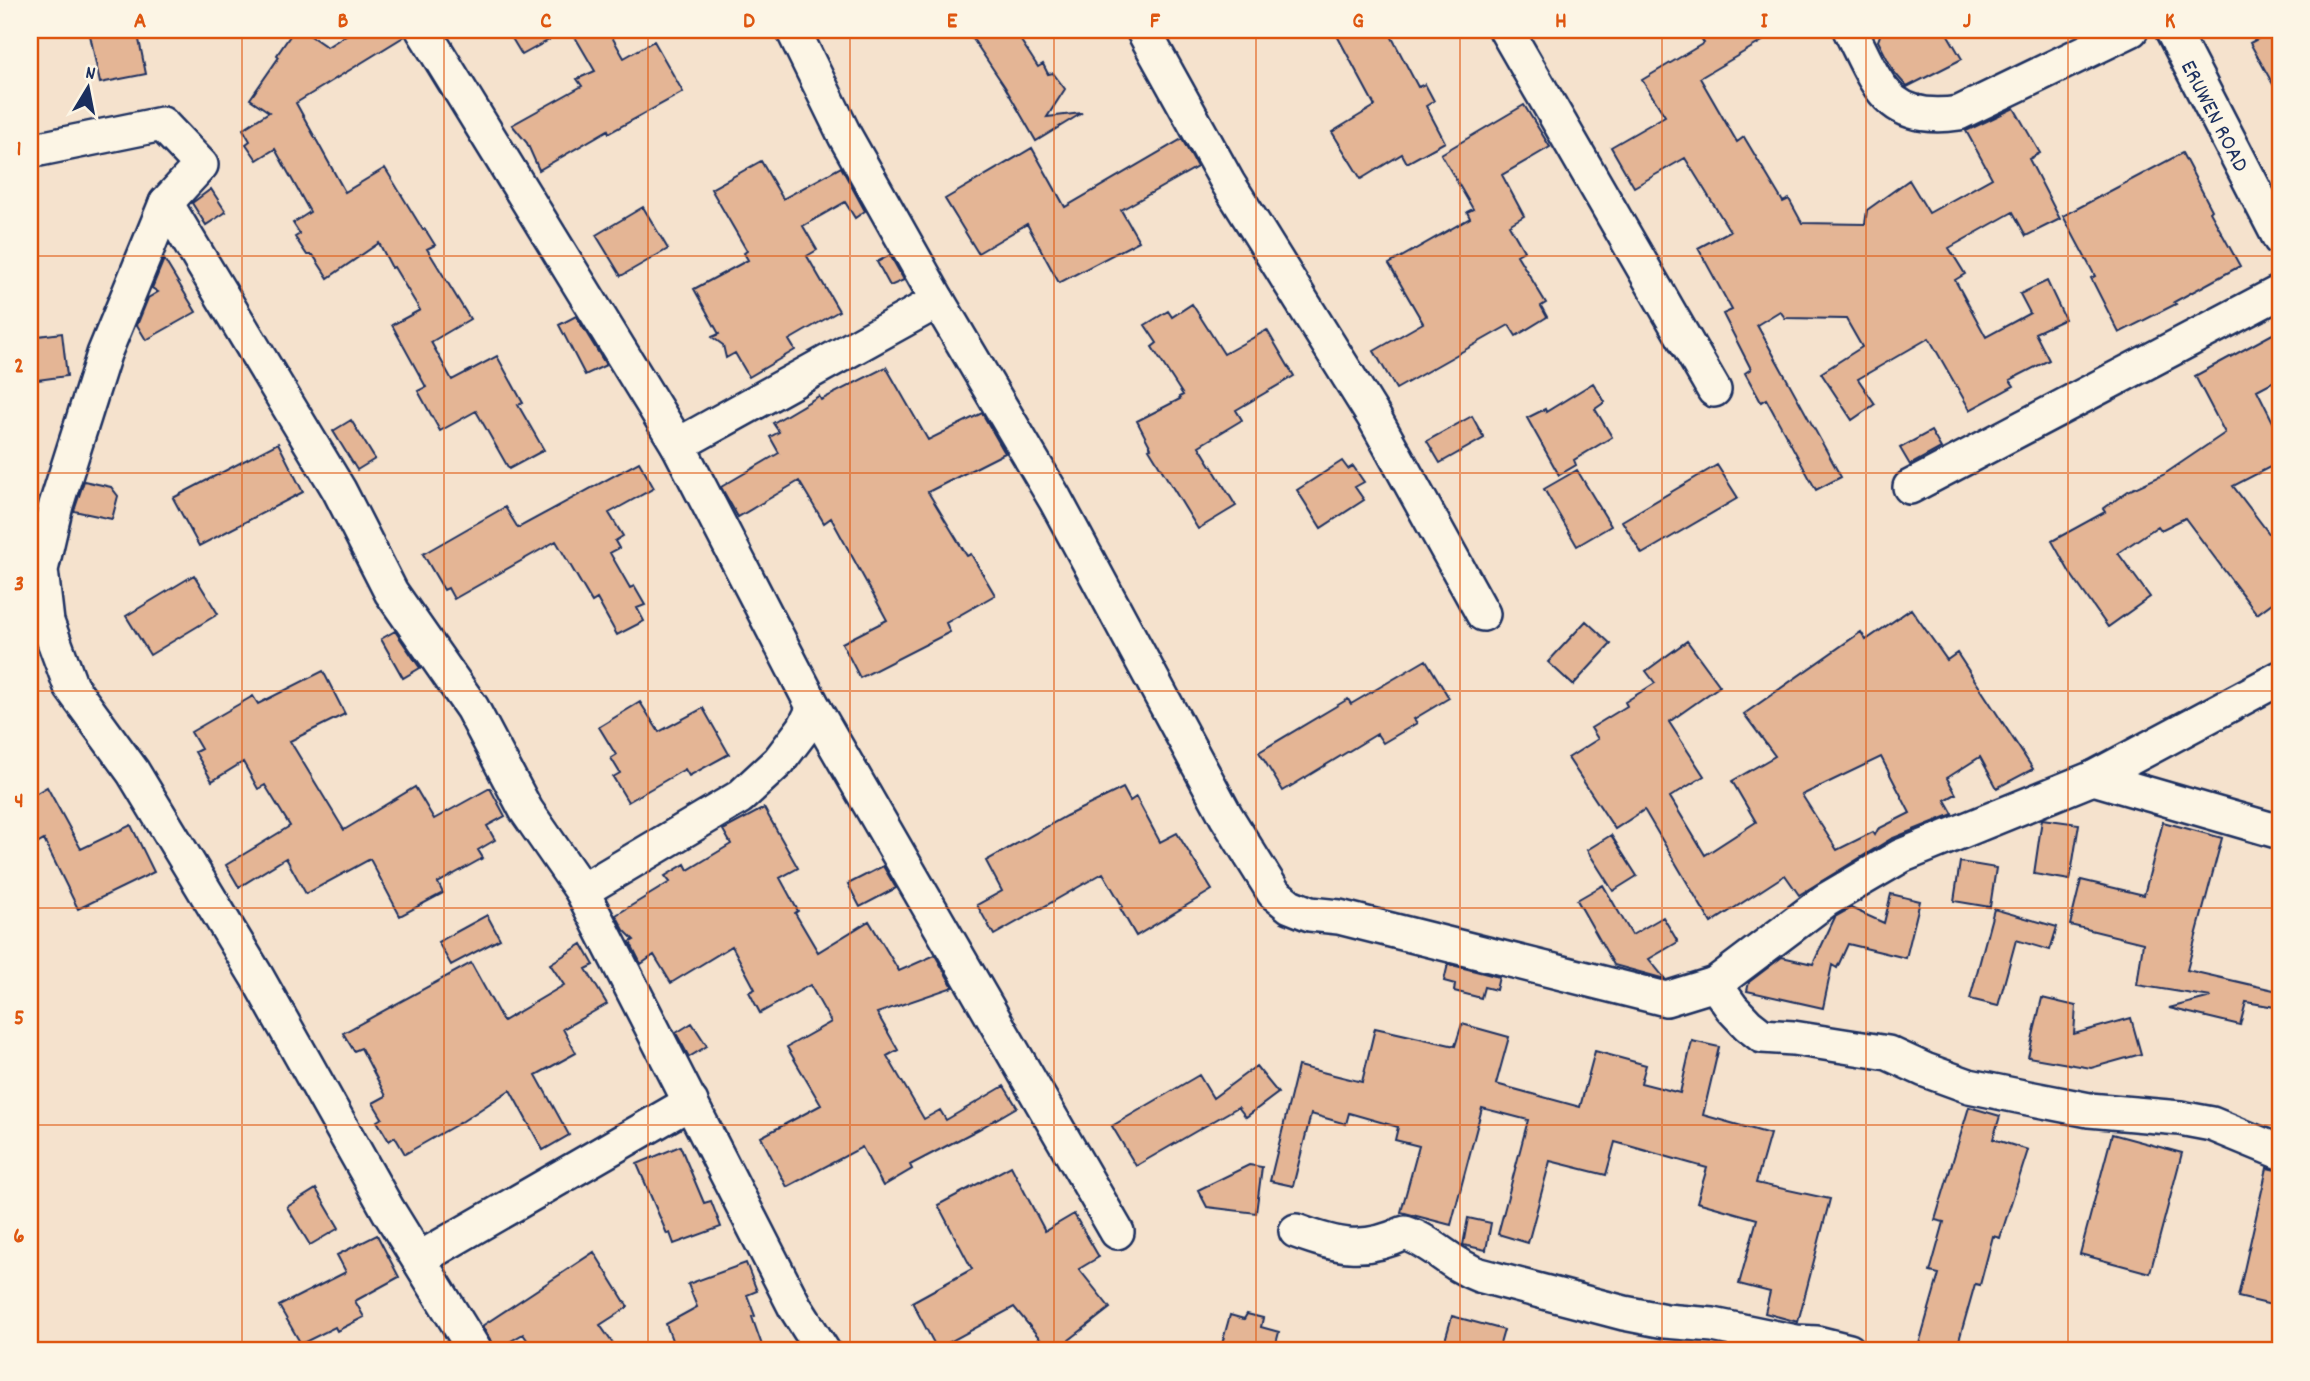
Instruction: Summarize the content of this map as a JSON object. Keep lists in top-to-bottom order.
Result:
{
  "streets": {
    "street": ["ERUWEN ROAD"]
  },
  "north": "top",
  "grid": {
    "columns": [
      "A",
      "B",
      "C",
      "D",
      "E",
      "F",
      "G",
      "H",
      "I",
      "J",
      "K"
    ],
    "rows": [
      "1",
      "2",
      "3",
      "4",
      "5",
      "6"
    ]
  }
}
